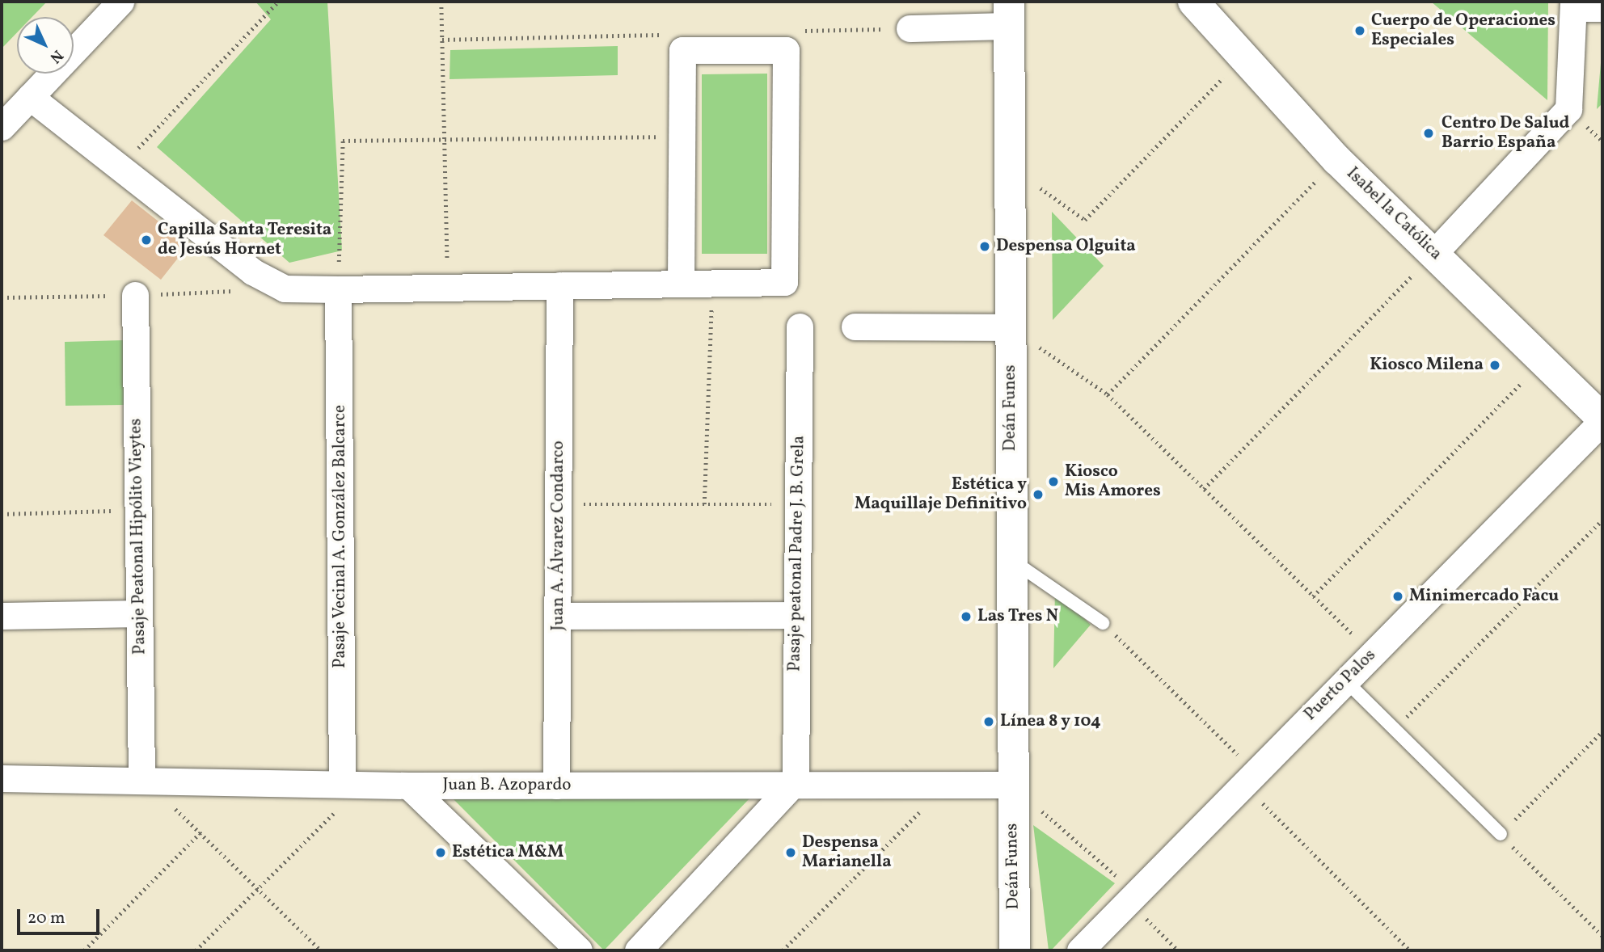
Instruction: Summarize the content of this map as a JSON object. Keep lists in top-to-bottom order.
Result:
{
  "streets": {
    "street": [
      "Isabel la Católica",
      "Deán Funes",
      "Juan A. Álvarez Condarco",
      "Pasaje Peatonal Hipólito Vieytes",
      "Pasaje Vecinal A. González Balcarce",
      "Pasaje peatonal Padre J. B. Grela",
      "Puerto Palos",
      "Juan B. Azopardo"
    ]
  },
  "crossings": [
    ["Isabel la Católica", "Puerto Palos"],
    ["Deán Funes", "Juan B. Azopardo"],
    ["Juan A. Álvarez Condarco", "Juan B. Azopardo"],
    ["Pasaje Peatonal Hipólito Vieytes", "Juan B. Azopardo"],
    ["Pasaje Vecinal A. González Balcarce", "Juan B. Azopardo"],
    ["Pasaje peatonal Padre J. B. Grela", "Juan B. Azopardo"]
  ],
  "places": [
    "Cuerpo de Operaciones Especiales",
    "Centro De Salud Barrio España",
    "Capilla Santa Teresita de Jesús Hornet",
    "Despensa Olguita",
    "Kiosco Milena",
    "Kiosco Mis Amores",
    "Estética y Maquillaje Definitivo",
    "Minimercado Facu",
    "Las Tres N",
    "Línea 8 y 104",
    "Estética M&M",
    "Despensa Marianella"
  ],
  "scale_bar": "20 m",
  "north": "bottom right"
}
